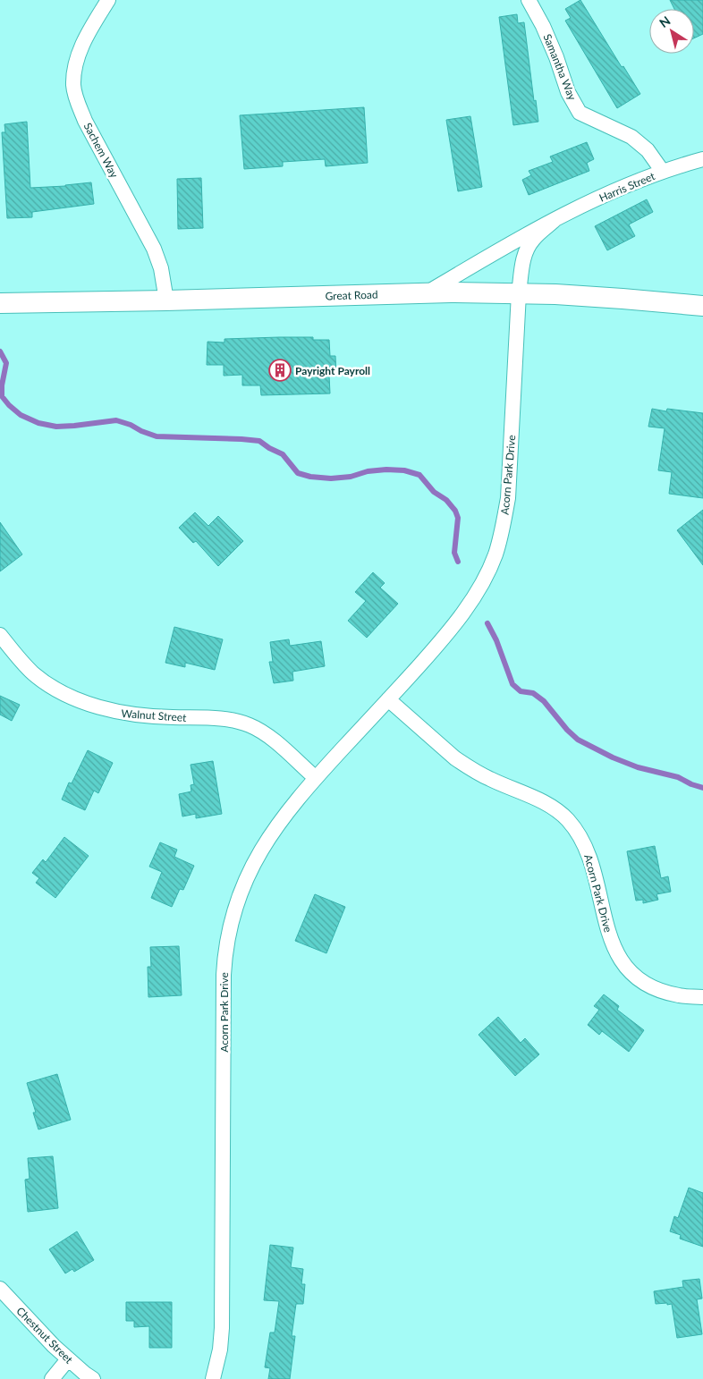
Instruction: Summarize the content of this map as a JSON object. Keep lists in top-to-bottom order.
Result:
{
  "streets": {
    "main road": ["Great Road"],
    "street": [
      "Samantha Way",
      "Sachem Way",
      "Harris Street",
      "Acorn Park Drive",
      "Walnut Street",
      "Chestnut Street"
    ]
  },
  "crossings": [
    ["Samantha Way", "Harris Street"],
    ["Sachem Way", "Great Road"],
    ["Harris Street", "Great Road"],
    ["Harris Street", "Acorn Park Drive"],
    ["Great Road", "Acorn Park Drive"],
    ["Acorn Park Drive", "Walnut Street"]
  ],
  "places": {
    "building": ["Payright Payroll"]
  },
  "north": "top left"
}
